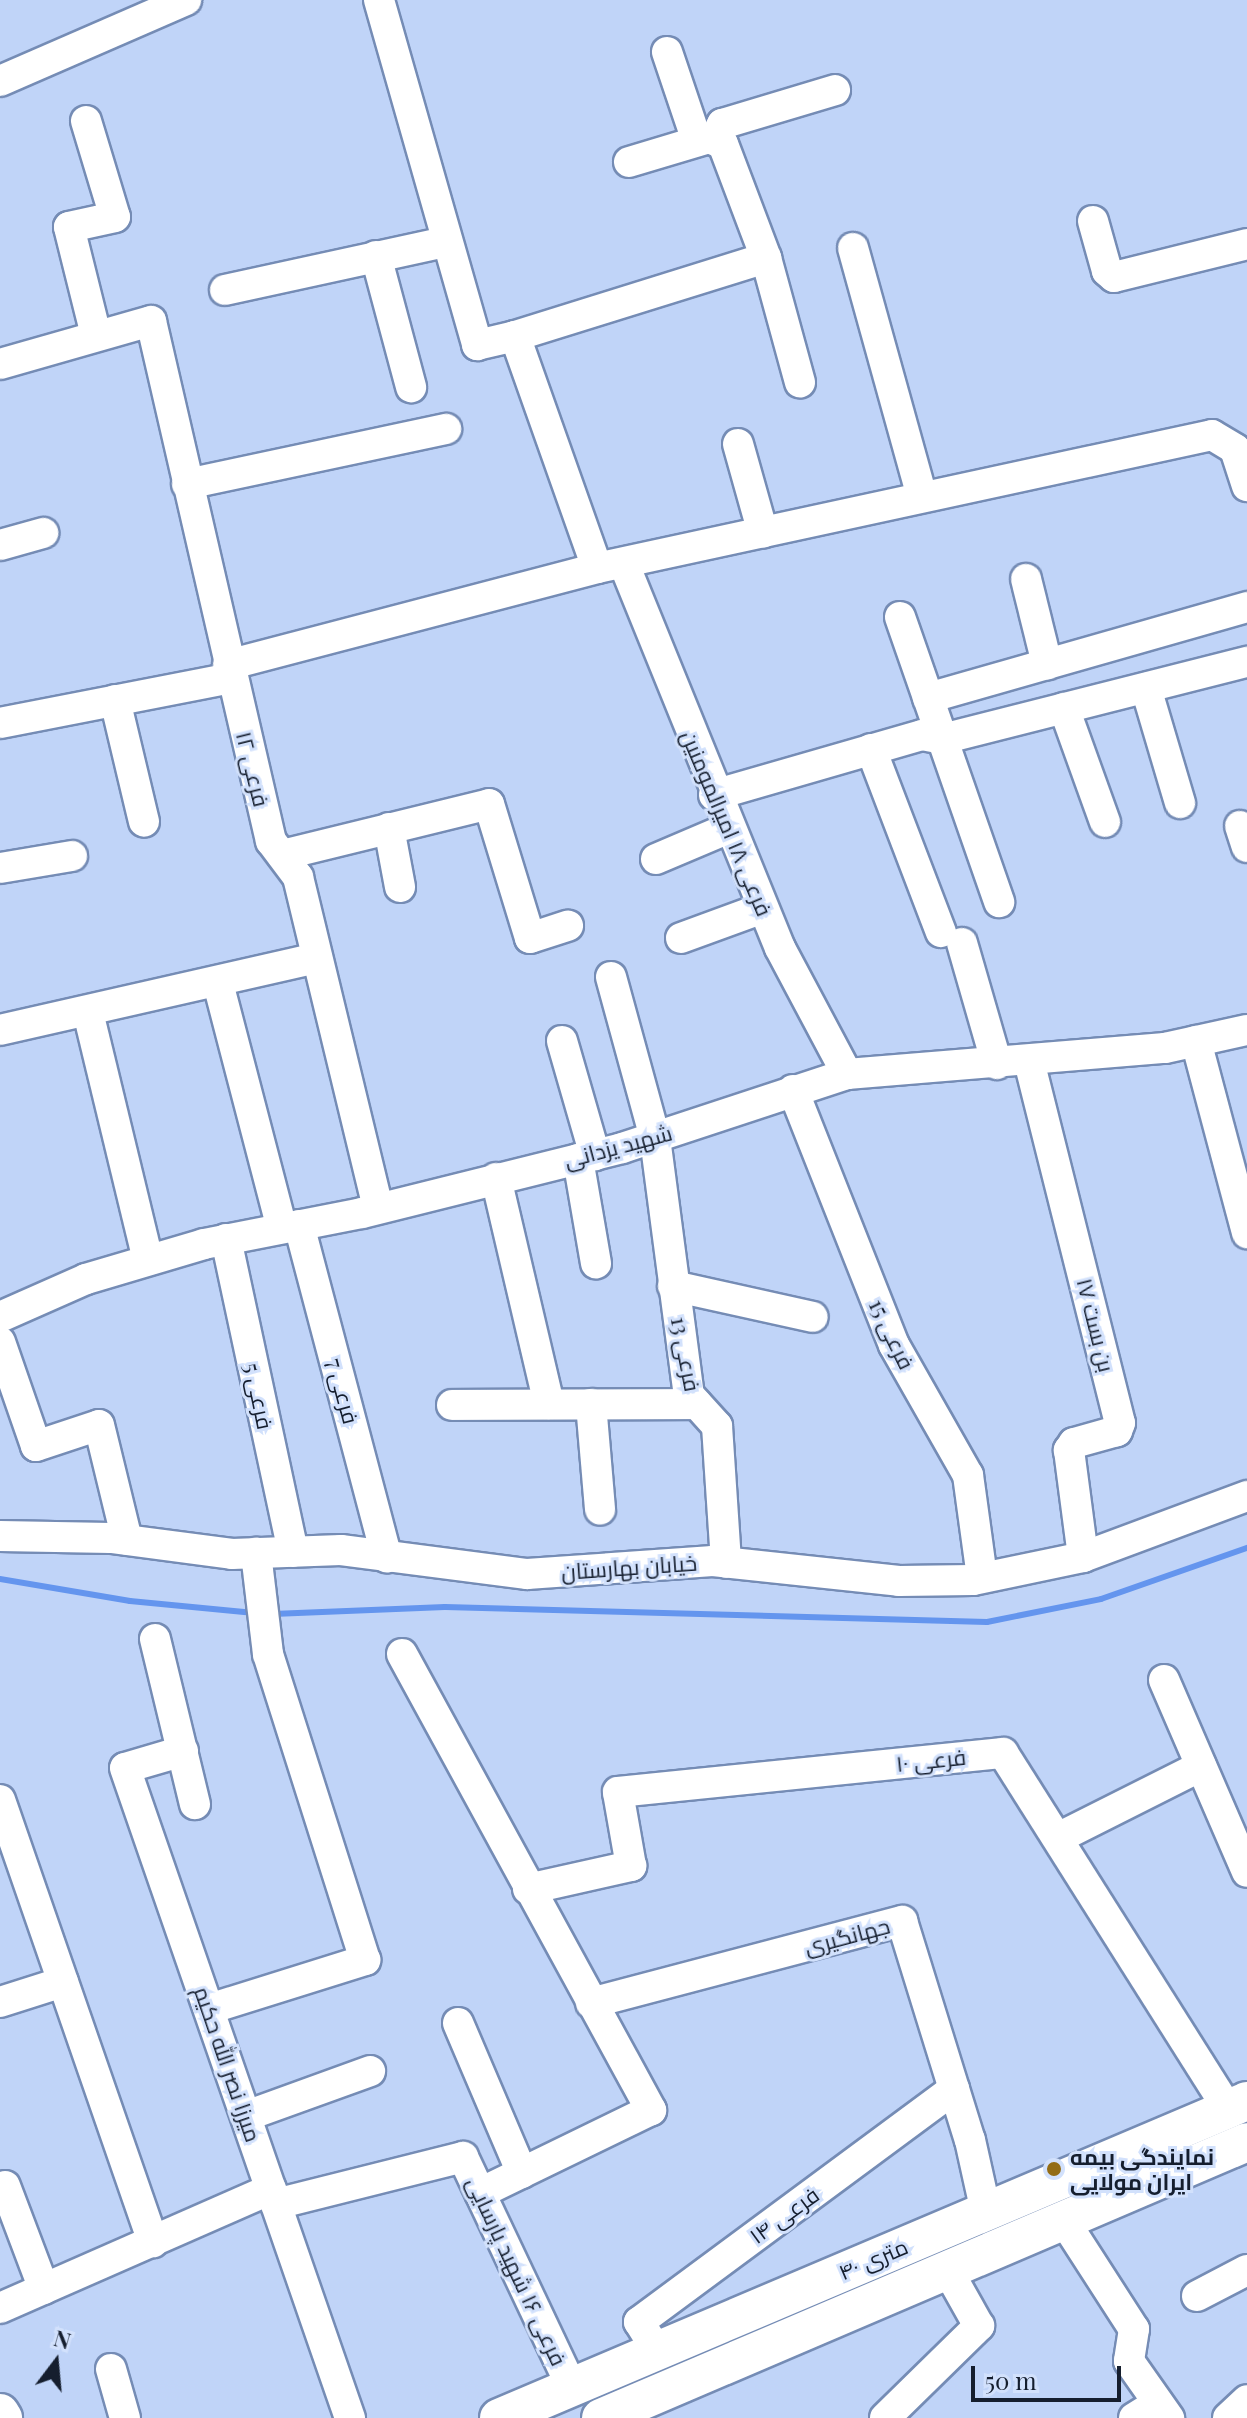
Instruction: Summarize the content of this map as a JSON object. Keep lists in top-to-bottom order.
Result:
{
  "streets": {
    "main road": ["۴۰ متری"],
    "street": [
      "فرعی ۱۲",
      "فرعی ۱۸ امیرالمومنین",
      "شهید یزدانی",
      "بن بست ۱۷",
      "فرعی 15",
      "فرعی 13",
      "فرعی 7",
      "فرعی 5",
      "خیابان بهارستان",
      "فرعی ۱۰",
      "جهانگیری",
      "میرزا نصر الله حکیم",
      "فرعی ۱۴",
      "فرعی ۱۶ شهید پارسایی"
    ]
  },
  "crossings": [
    ["فرعی ۱۲", "شهید یزدانی"],
    ["فرعی ۱۸ امیرالمومنین", "شهید یزدانی"],
    ["شهید یزدانی", "بن بست ۱۷"],
    ["شهید یزدانی", "فرعی 15"],
    ["شهید یزدانی", "فرعی 13"],
    ["شهید یزدانی", "فرعی 7"],
    ["شهید یزدانی", "فرعی 5"],
    ["بن بست ۱۷", "خیابان بهارستان"],
    ["فرعی 15", "خیابان بهارستان"],
    ["فرعی 13", "خیابان بهارستان"],
    ["فرعی 7", "خیابان بهارستان"],
    ["فرعی 5", "خیابان بهارستان"],
    ["فرعی ۱۰", "۴۰ متری"],
    ["جهانگیری", "فرعی ۱۴"],
    ["جهانگیری", "۴۰ متری"],
    ["میرزا نصر الله حکیم", "فرعی ۱۶ شهید پارسایی"],
    ["فرعی ۱۴", "۴۰ متری"],
    ["۴۰ متری", "فرعی ۱۶ شهید پارسایی"]
  ],
  "places": ["نمایندگی بیمه ایران مولایی"],
  "scale_bar": "50 m",
  "north": "top"
}
